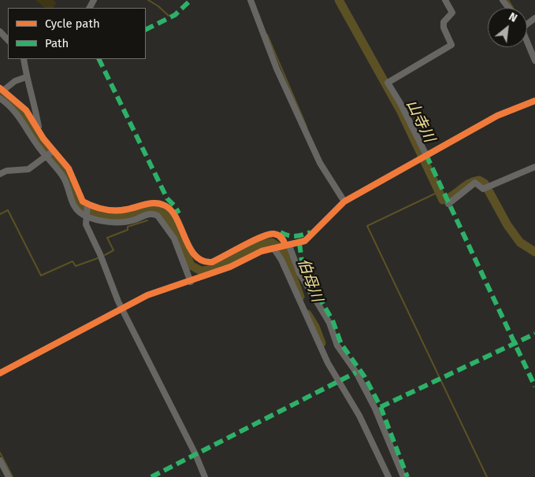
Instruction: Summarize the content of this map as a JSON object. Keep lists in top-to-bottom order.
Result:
{
  "water": ["山寺川", "伯母川"],
  "legend": ["Cycle path", "Path"],
  "north": "top right"
}
